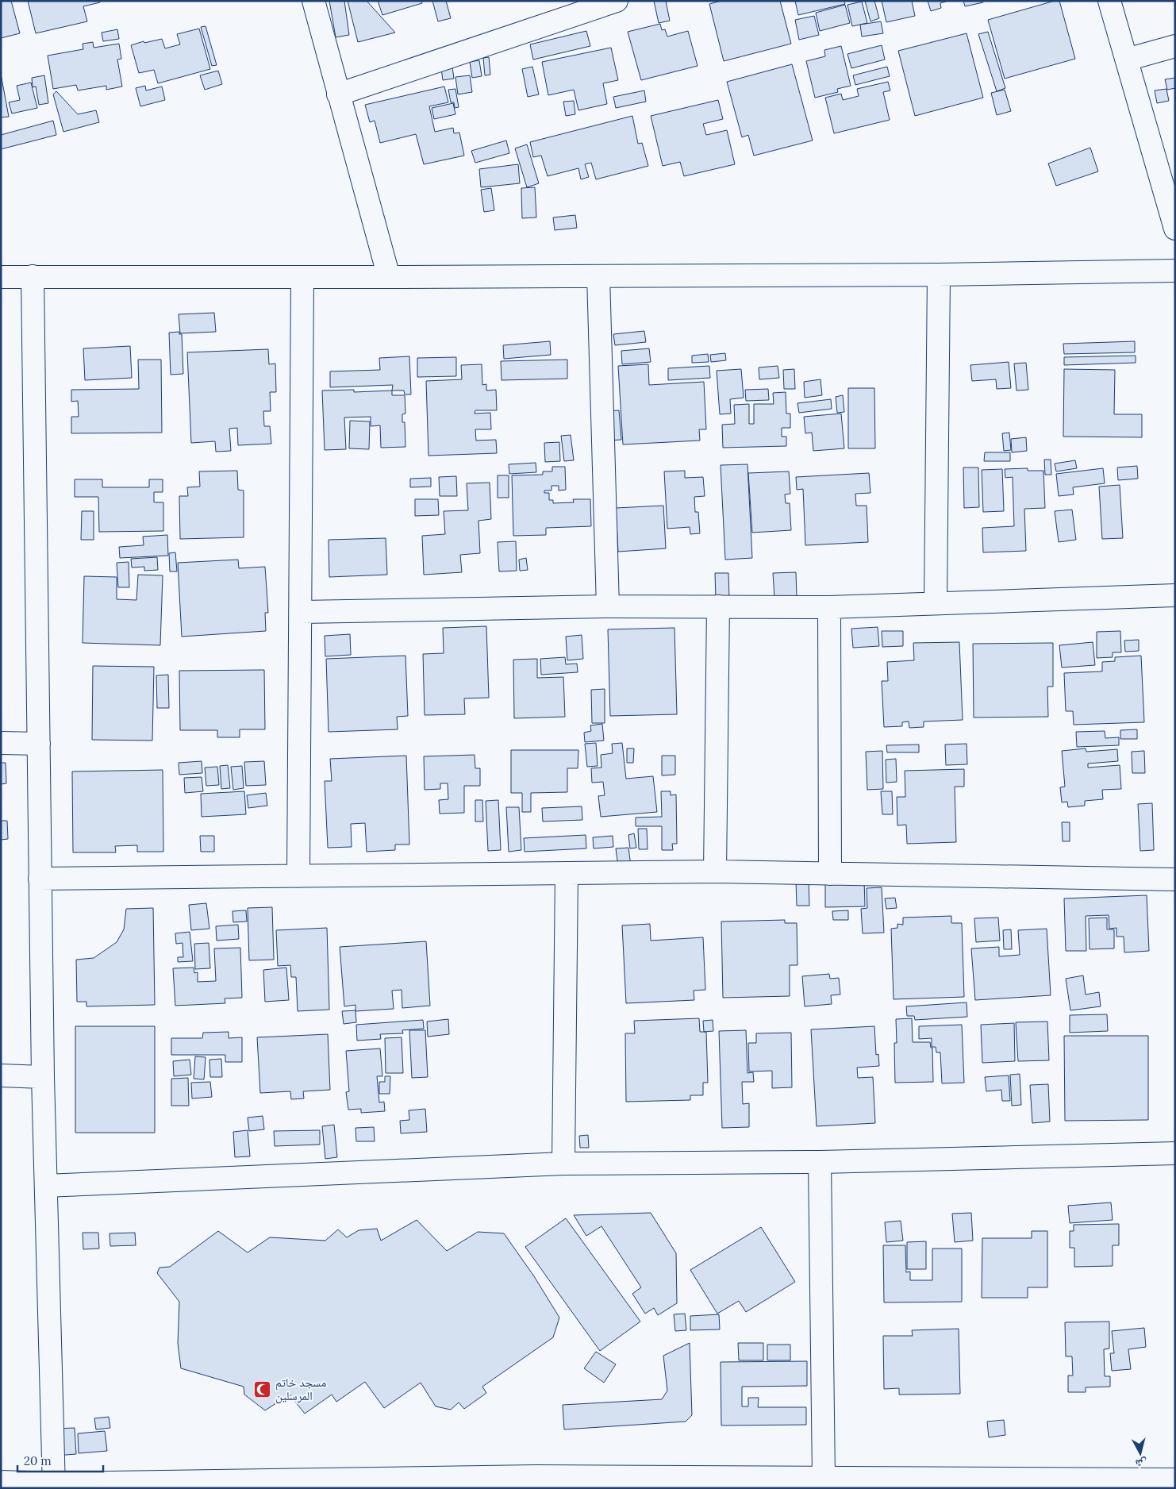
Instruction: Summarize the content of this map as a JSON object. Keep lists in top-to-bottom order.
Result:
{
  "places": {
    "mosque": ["مسجد خاتم المرسلين"]
  },
  "scale_bar": "20 m",
  "north": "bottom"
}
